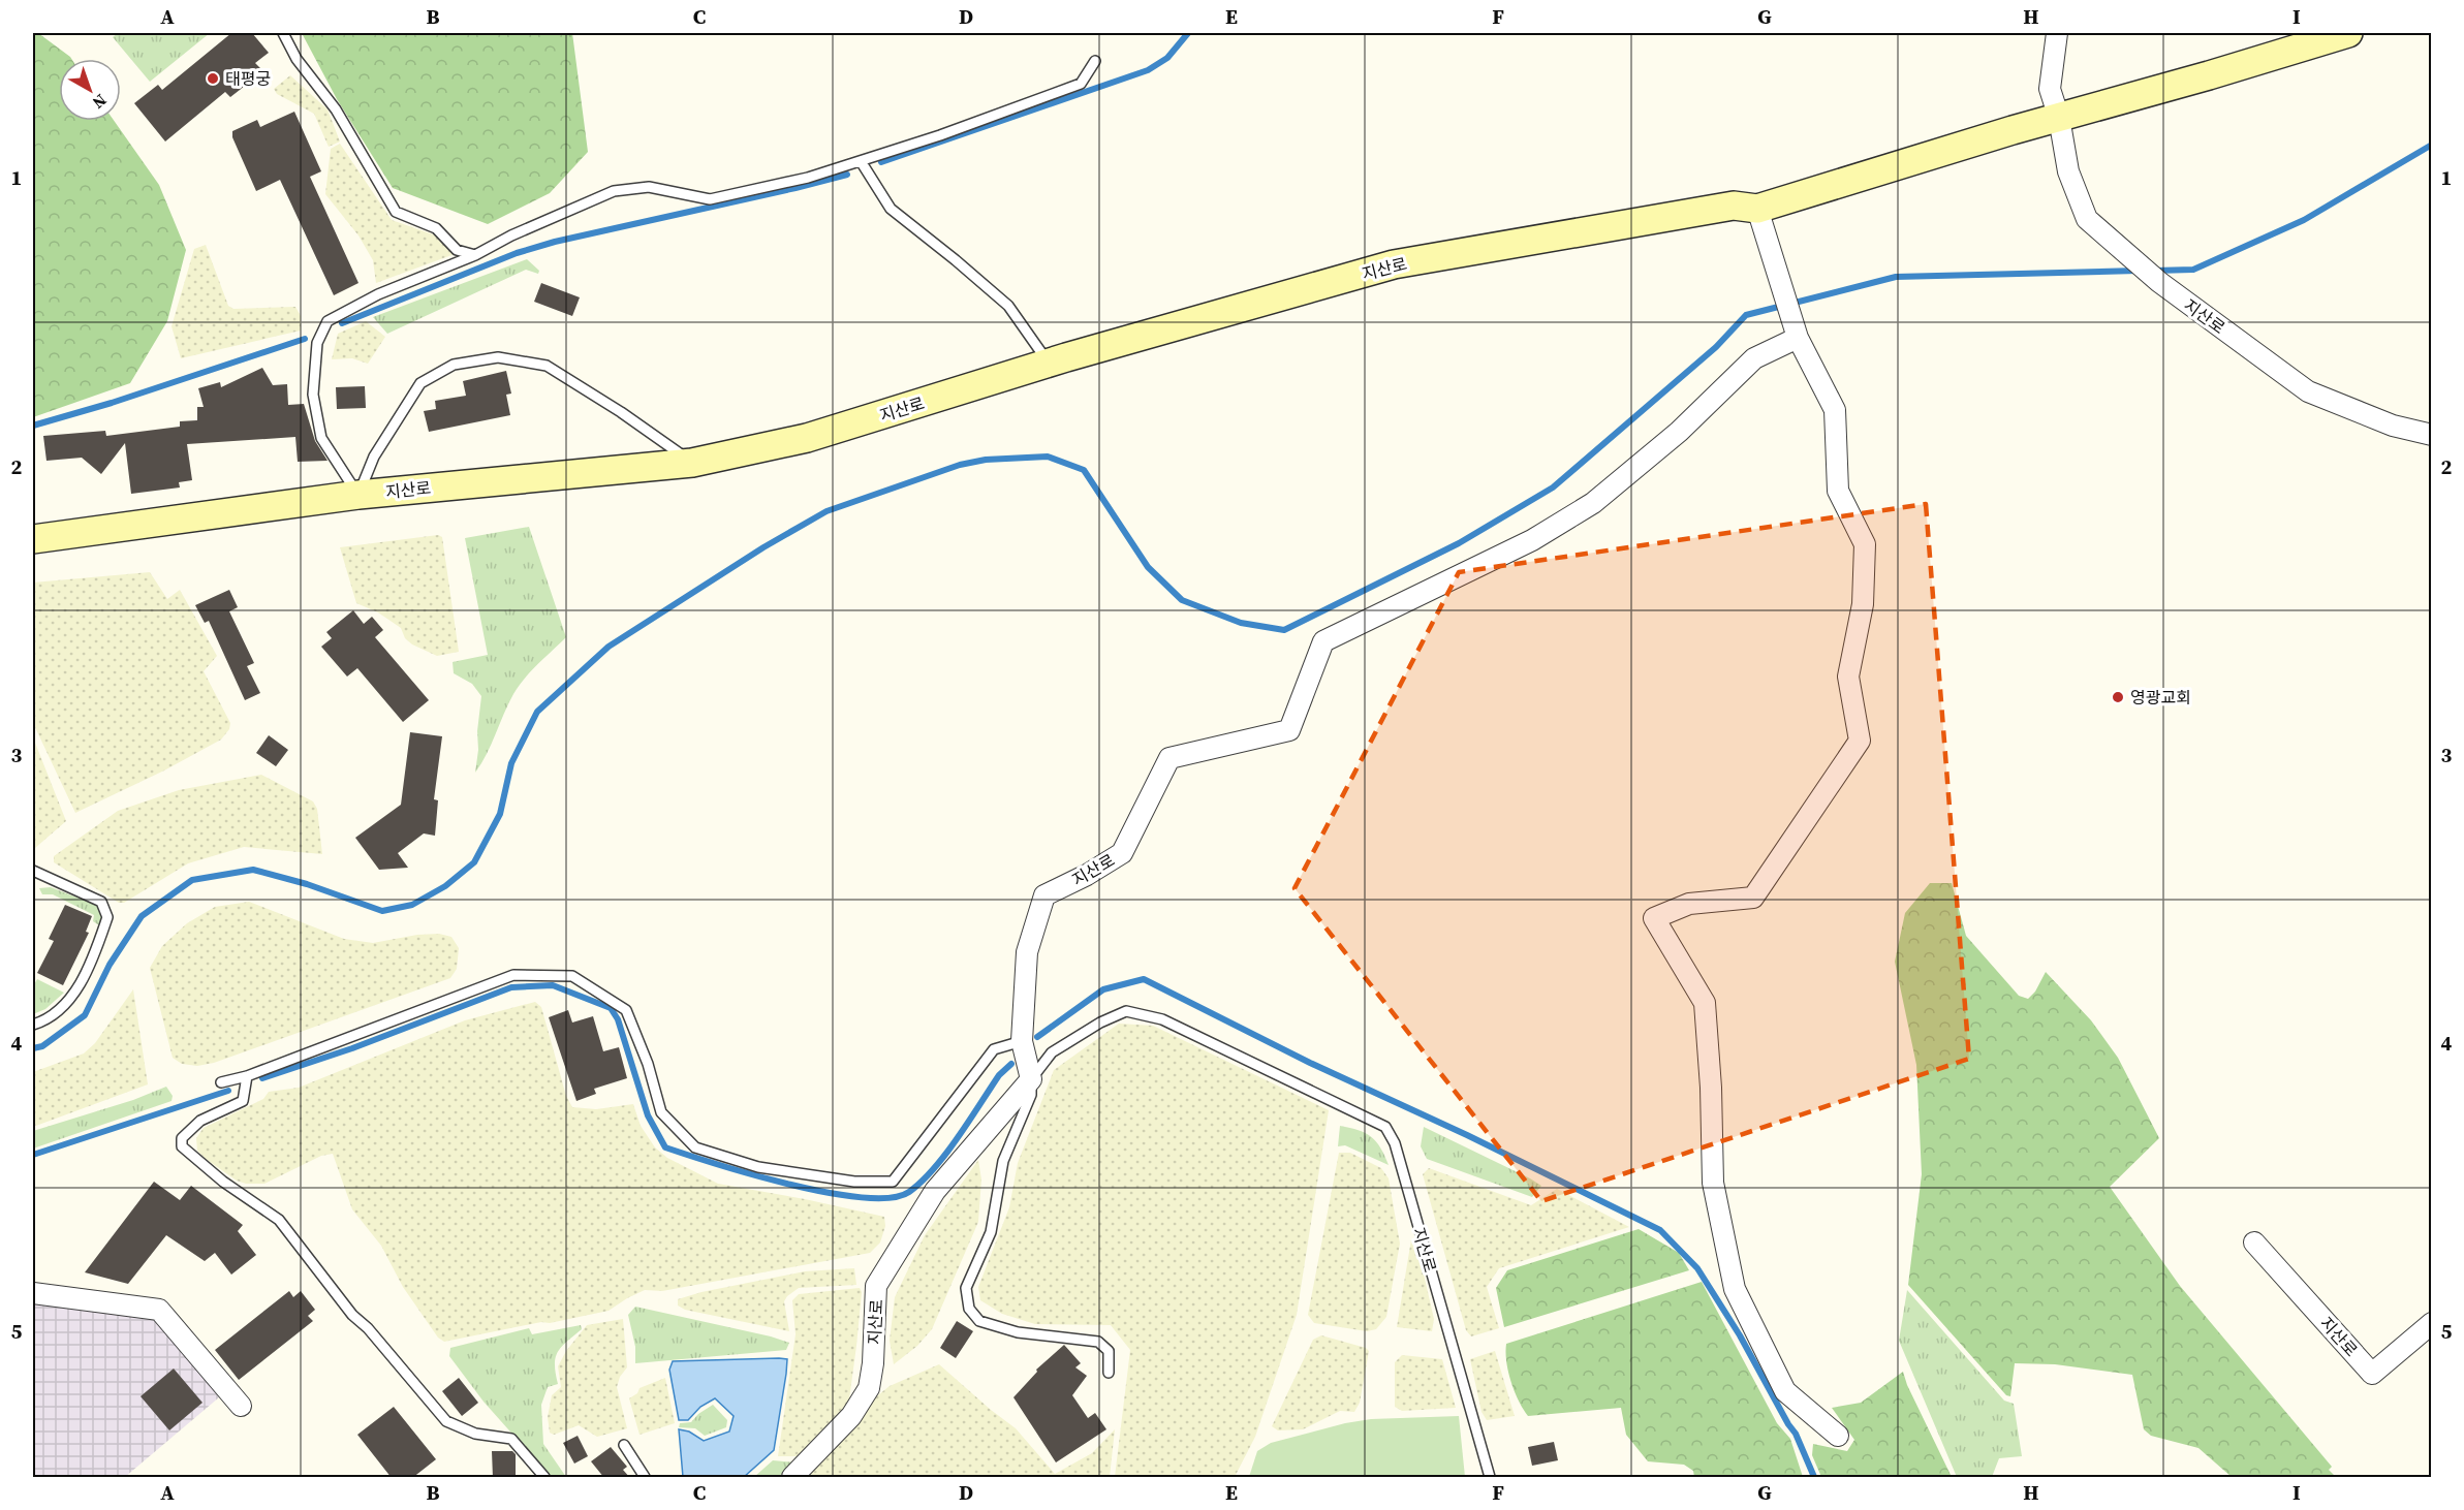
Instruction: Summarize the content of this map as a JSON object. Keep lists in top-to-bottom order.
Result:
{
  "streets": {
    "main road": ["지산로"]
  },
  "places": ["태평궁", "영광교회"],
  "north": "bottom right",
  "grid": {
    "columns": [
      "A",
      "B",
      "C",
      "D",
      "E",
      "F",
      "G",
      "H",
      "I"
    ],
    "rows": [
      "1",
      "2",
      "3",
      "4",
      "5"
    ]
  }
}
